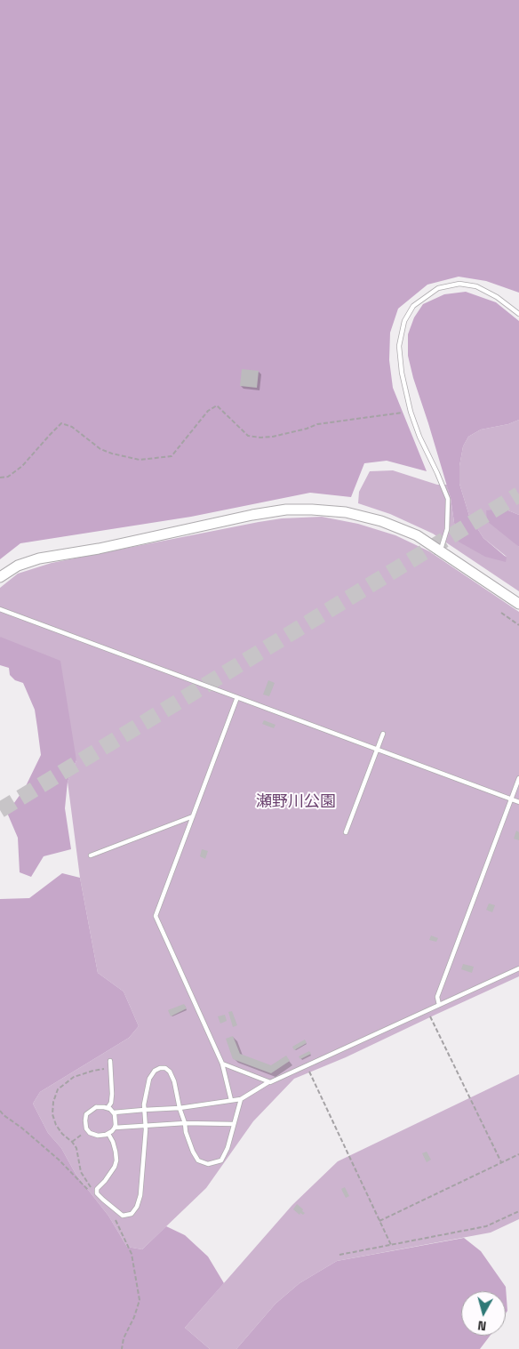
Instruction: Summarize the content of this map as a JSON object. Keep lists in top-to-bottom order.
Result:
{
  "parks": ["瀬野川公園"],
  "north": "bottom"
}
